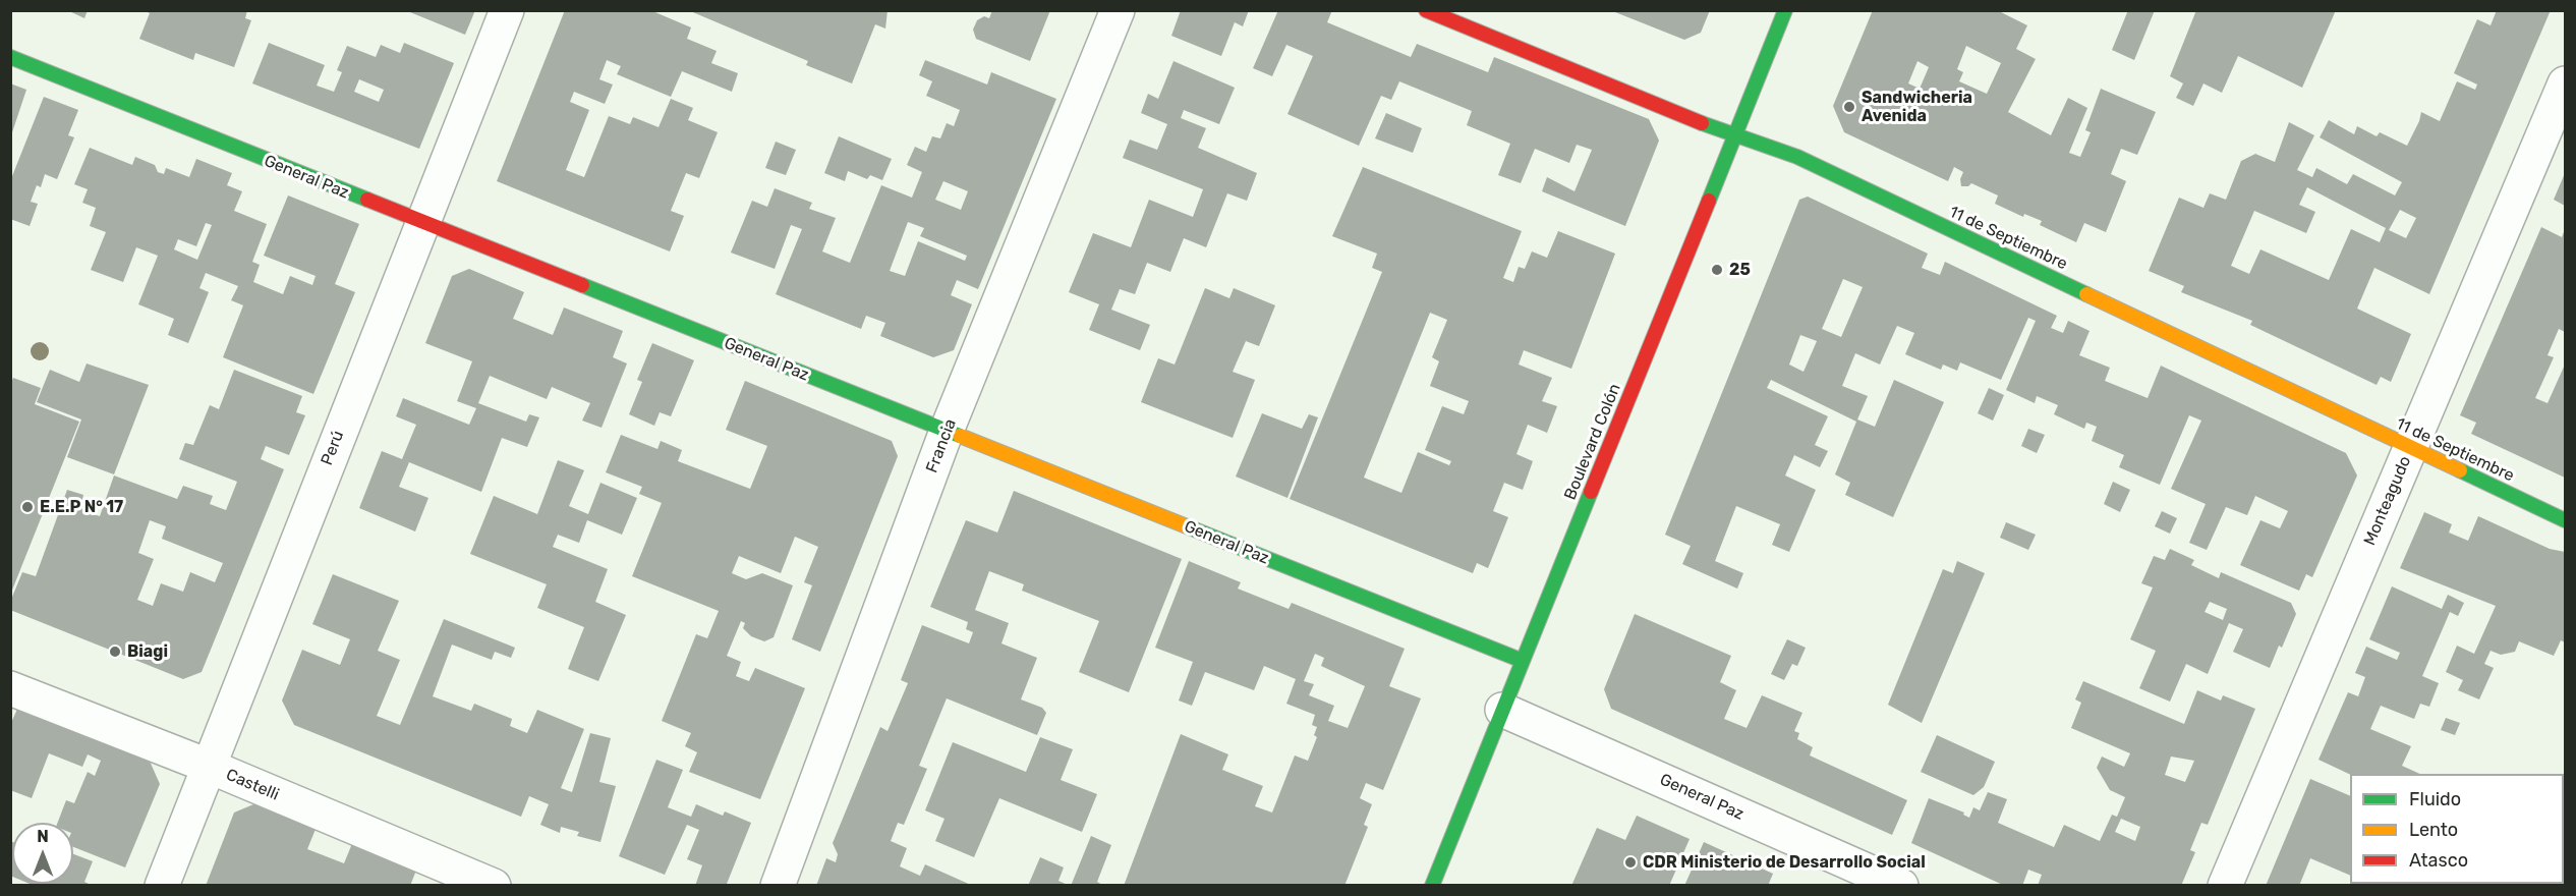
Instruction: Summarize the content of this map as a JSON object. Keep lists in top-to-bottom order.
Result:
{
  "streets": {
    "street": [
      "General Paz",
      "11 de Septiembre",
      "Boulevard Colón",
      "Francia",
      "Perú",
      "Monteagudo",
      "Castelli"
    ]
  },
  "crossings": [
    ["General Paz", "Boulevard Colón"],
    ["General Paz", "Francia"],
    ["General Paz", "Perú"],
    ["11 de Septiembre", "Boulevard Colón"],
    ["11 de Septiembre", "Monteagudo"],
    ["Perú", "Castelli"]
  ],
  "places": [
    "Sandwicheria Avenida",
    "25",
    "E.E.P N° 17",
    "Biagi",
    "CDR Ministerio de Desarrollo Social"
  ],
  "legend": ["Fluido", "Lento", "Atasco"],
  "north": "top"
}
